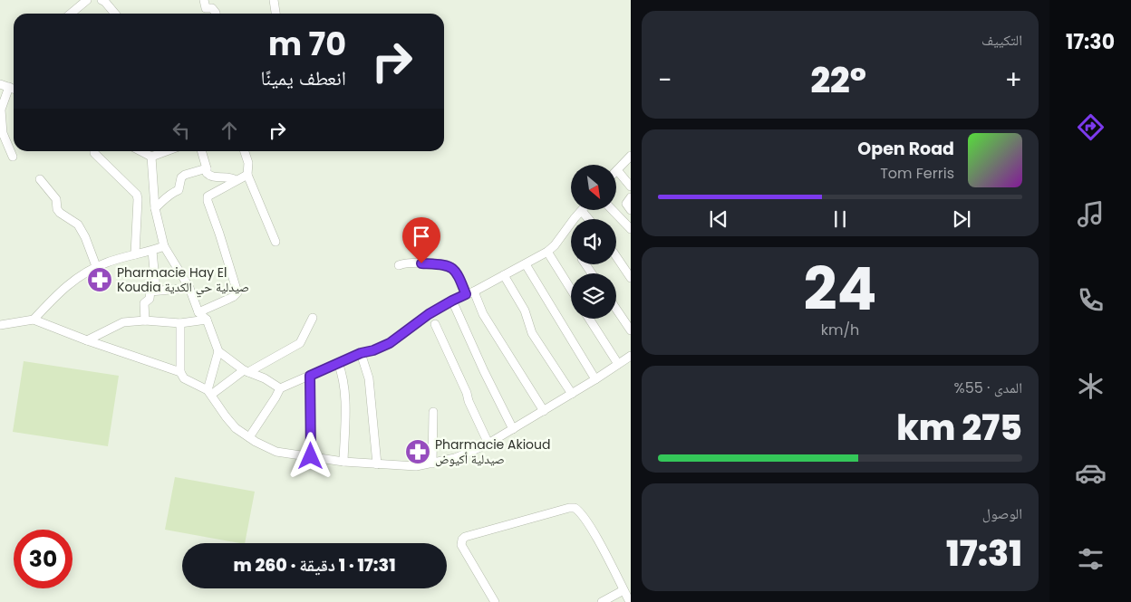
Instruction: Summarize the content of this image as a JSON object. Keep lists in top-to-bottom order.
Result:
{
  "places": {
    "pharmacy": ["Pharmacie Hay El Koudia صيدلية حي الكدية", "Pharmacie Akioud صيدلية أكيوض"]
  },
  "north": "bottom right",
  "page": {
    "tabs": "17:30",
    "tile": [
      "التكييف",
      ["24", "km/h"],
      ["المدى · 55%", "275 km"],
      ["الوصول", "17:31"]
    ],
    "turn": ["70 m", "انعطف يمينًا"],
    "heat": ["−", "22°", "+"],
    "song": ["Open Road", "Tom Ferris"],
    "limit": "30",
    "trip": "17:31 · 1 دقيقة · 260 m"
  }
}
